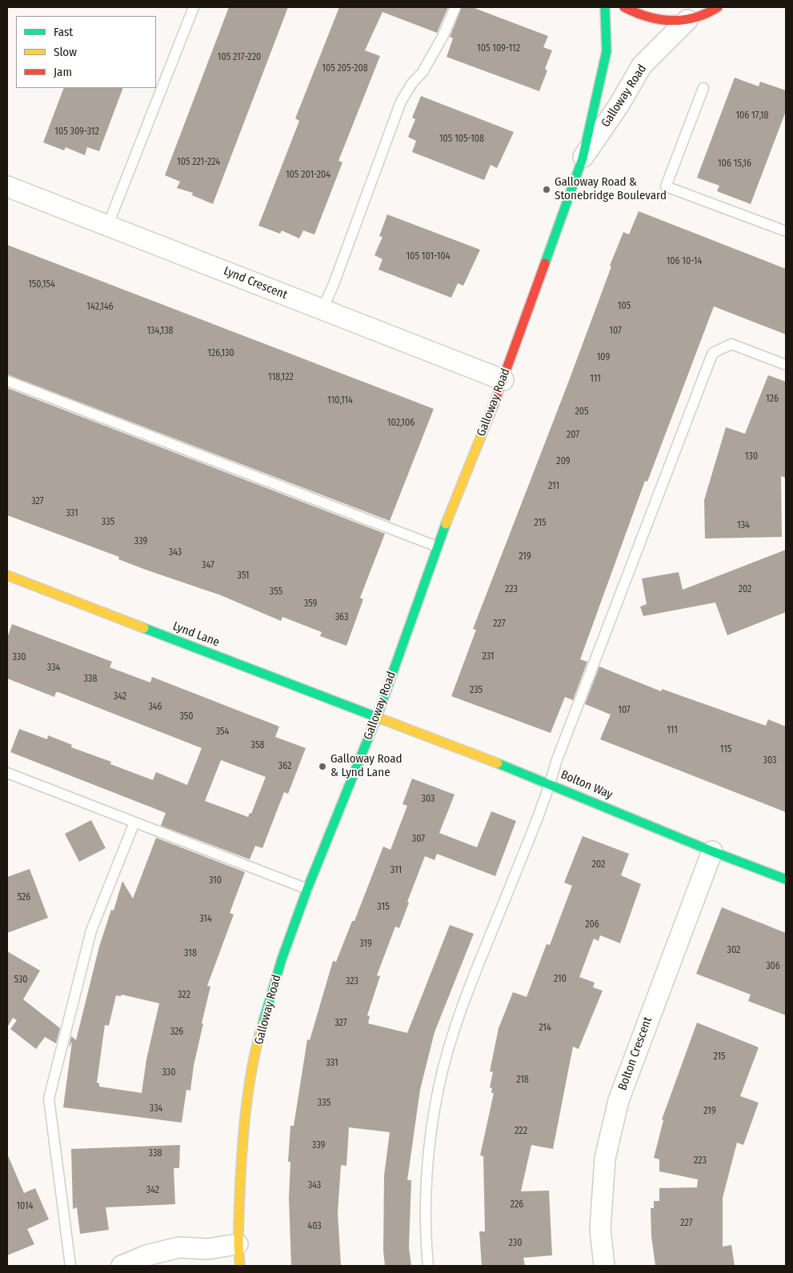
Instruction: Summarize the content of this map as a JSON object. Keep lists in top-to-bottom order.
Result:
{
  "streets": {
    "street": [
      "Galloway Road",
      "Lynd Crescent",
      "Lynd Lane",
      "Bolton Way",
      "Bolton Crescent"
    ]
  },
  "crossings": [
    ["Galloway Road", "Lynd Crescent"],
    ["Galloway Road", "Lynd Lane"],
    ["Galloway Road", "Bolton Way"],
    ["Lynd Lane", "Bolton Way"],
    ["Bolton Way", "Bolton Crescent"]
  ],
  "places": ["Galloway Road & Stonebridge Boulevard", "Galloway Road & Lynd Lane"],
  "house_numbers": [
    "105 109-112",
    "105 217-220",
    "105 205-208",
    "106 17,18",
    "105 309-312",
    "105 105-108",
    "105 221-224",
    "106 15,16",
    "105 201-204",
    "105 101-104",
    "106 10-14",
    "150,154",
    "105",
    "142,146",
    "134,138",
    "107",
    "126,130",
    "109",
    "118,122",
    "111",
    "126",
    "110,114",
    "205",
    "102,106",
    "207",
    "130",
    "209",
    "211",
    "327",
    "331",
    "335",
    "215",
    "134",
    "339",
    "343",
    "219",
    "347",
    "351",
    "223",
    "202",
    "355",
    "359",
    "363",
    "227",
    "231",
    "330",
    "334",
    "338",
    "235",
    "342",
    "346",
    "107",
    "350",
    "111",
    "354",
    "358",
    "115",
    "303",
    "362",
    "303",
    "307",
    "202",
    "311",
    "310",
    "526",
    "315",
    "314",
    "206",
    "319",
    "302",
    "318",
    "306",
    "210",
    "530",
    "323",
    "322",
    "327",
    "214",
    "326",
    "215",
    "331",
    "330",
    "218",
    "335",
    "334",
    "219",
    "222",
    "339",
    "338",
    "223",
    "343",
    "342",
    "226",
    "1014",
    "227",
    "403",
    "230"
  ],
  "legend": ["Fast", "Slow", "Jam"]
}
